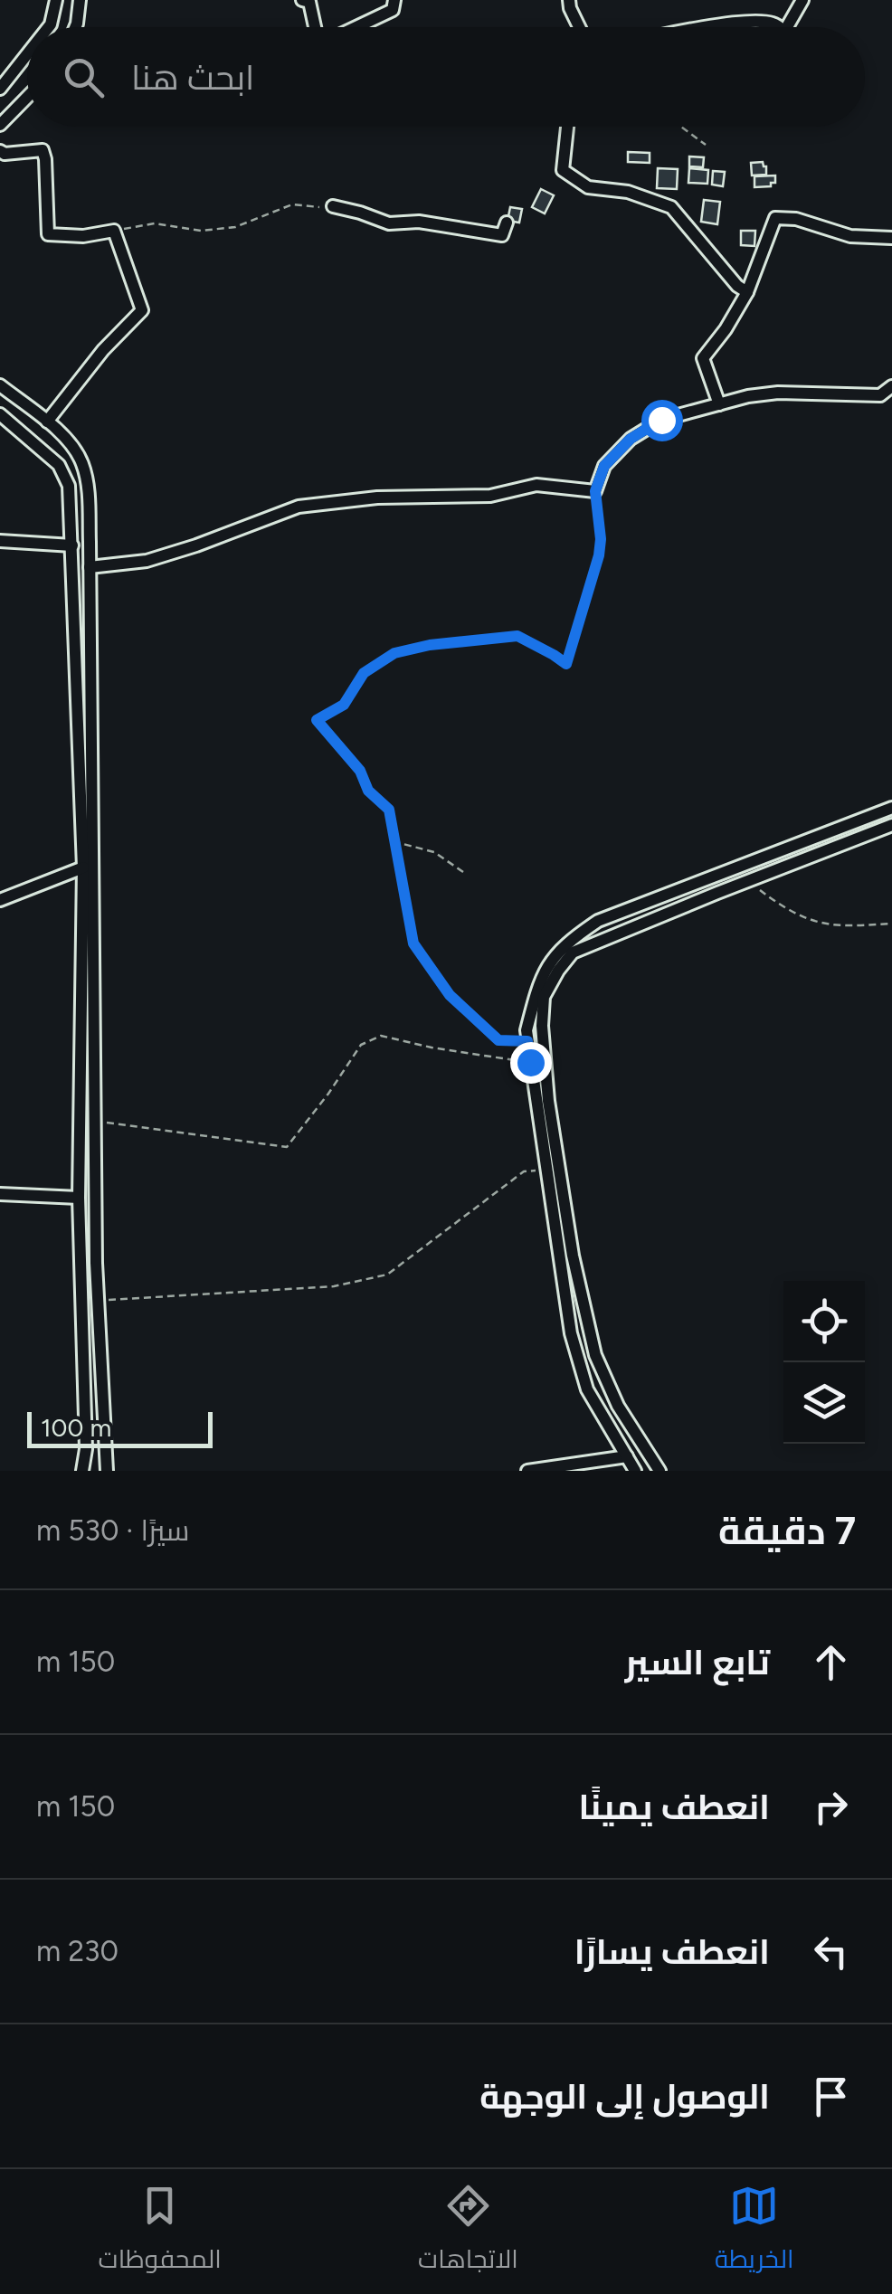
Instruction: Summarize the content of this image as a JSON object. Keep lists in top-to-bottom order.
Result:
{
  "scale_bar": "100 m",
  "page": {
    "search": "ابحث هنا",
    "scale": "100 m",
    "heading": ["7 دقيقة", "سيرًا · 530 m"],
    "list": [
      ["تابع السير", "150 m"],
      ["انعطف يمينًا", "150 m"],
      ["انعطف يسارًا", "230 m"],
      "الوصول إلى الوجهة"
    ],
    "nav": ["الخريطة", "الاتجاهات", "المحفوظات"]
  }
}
